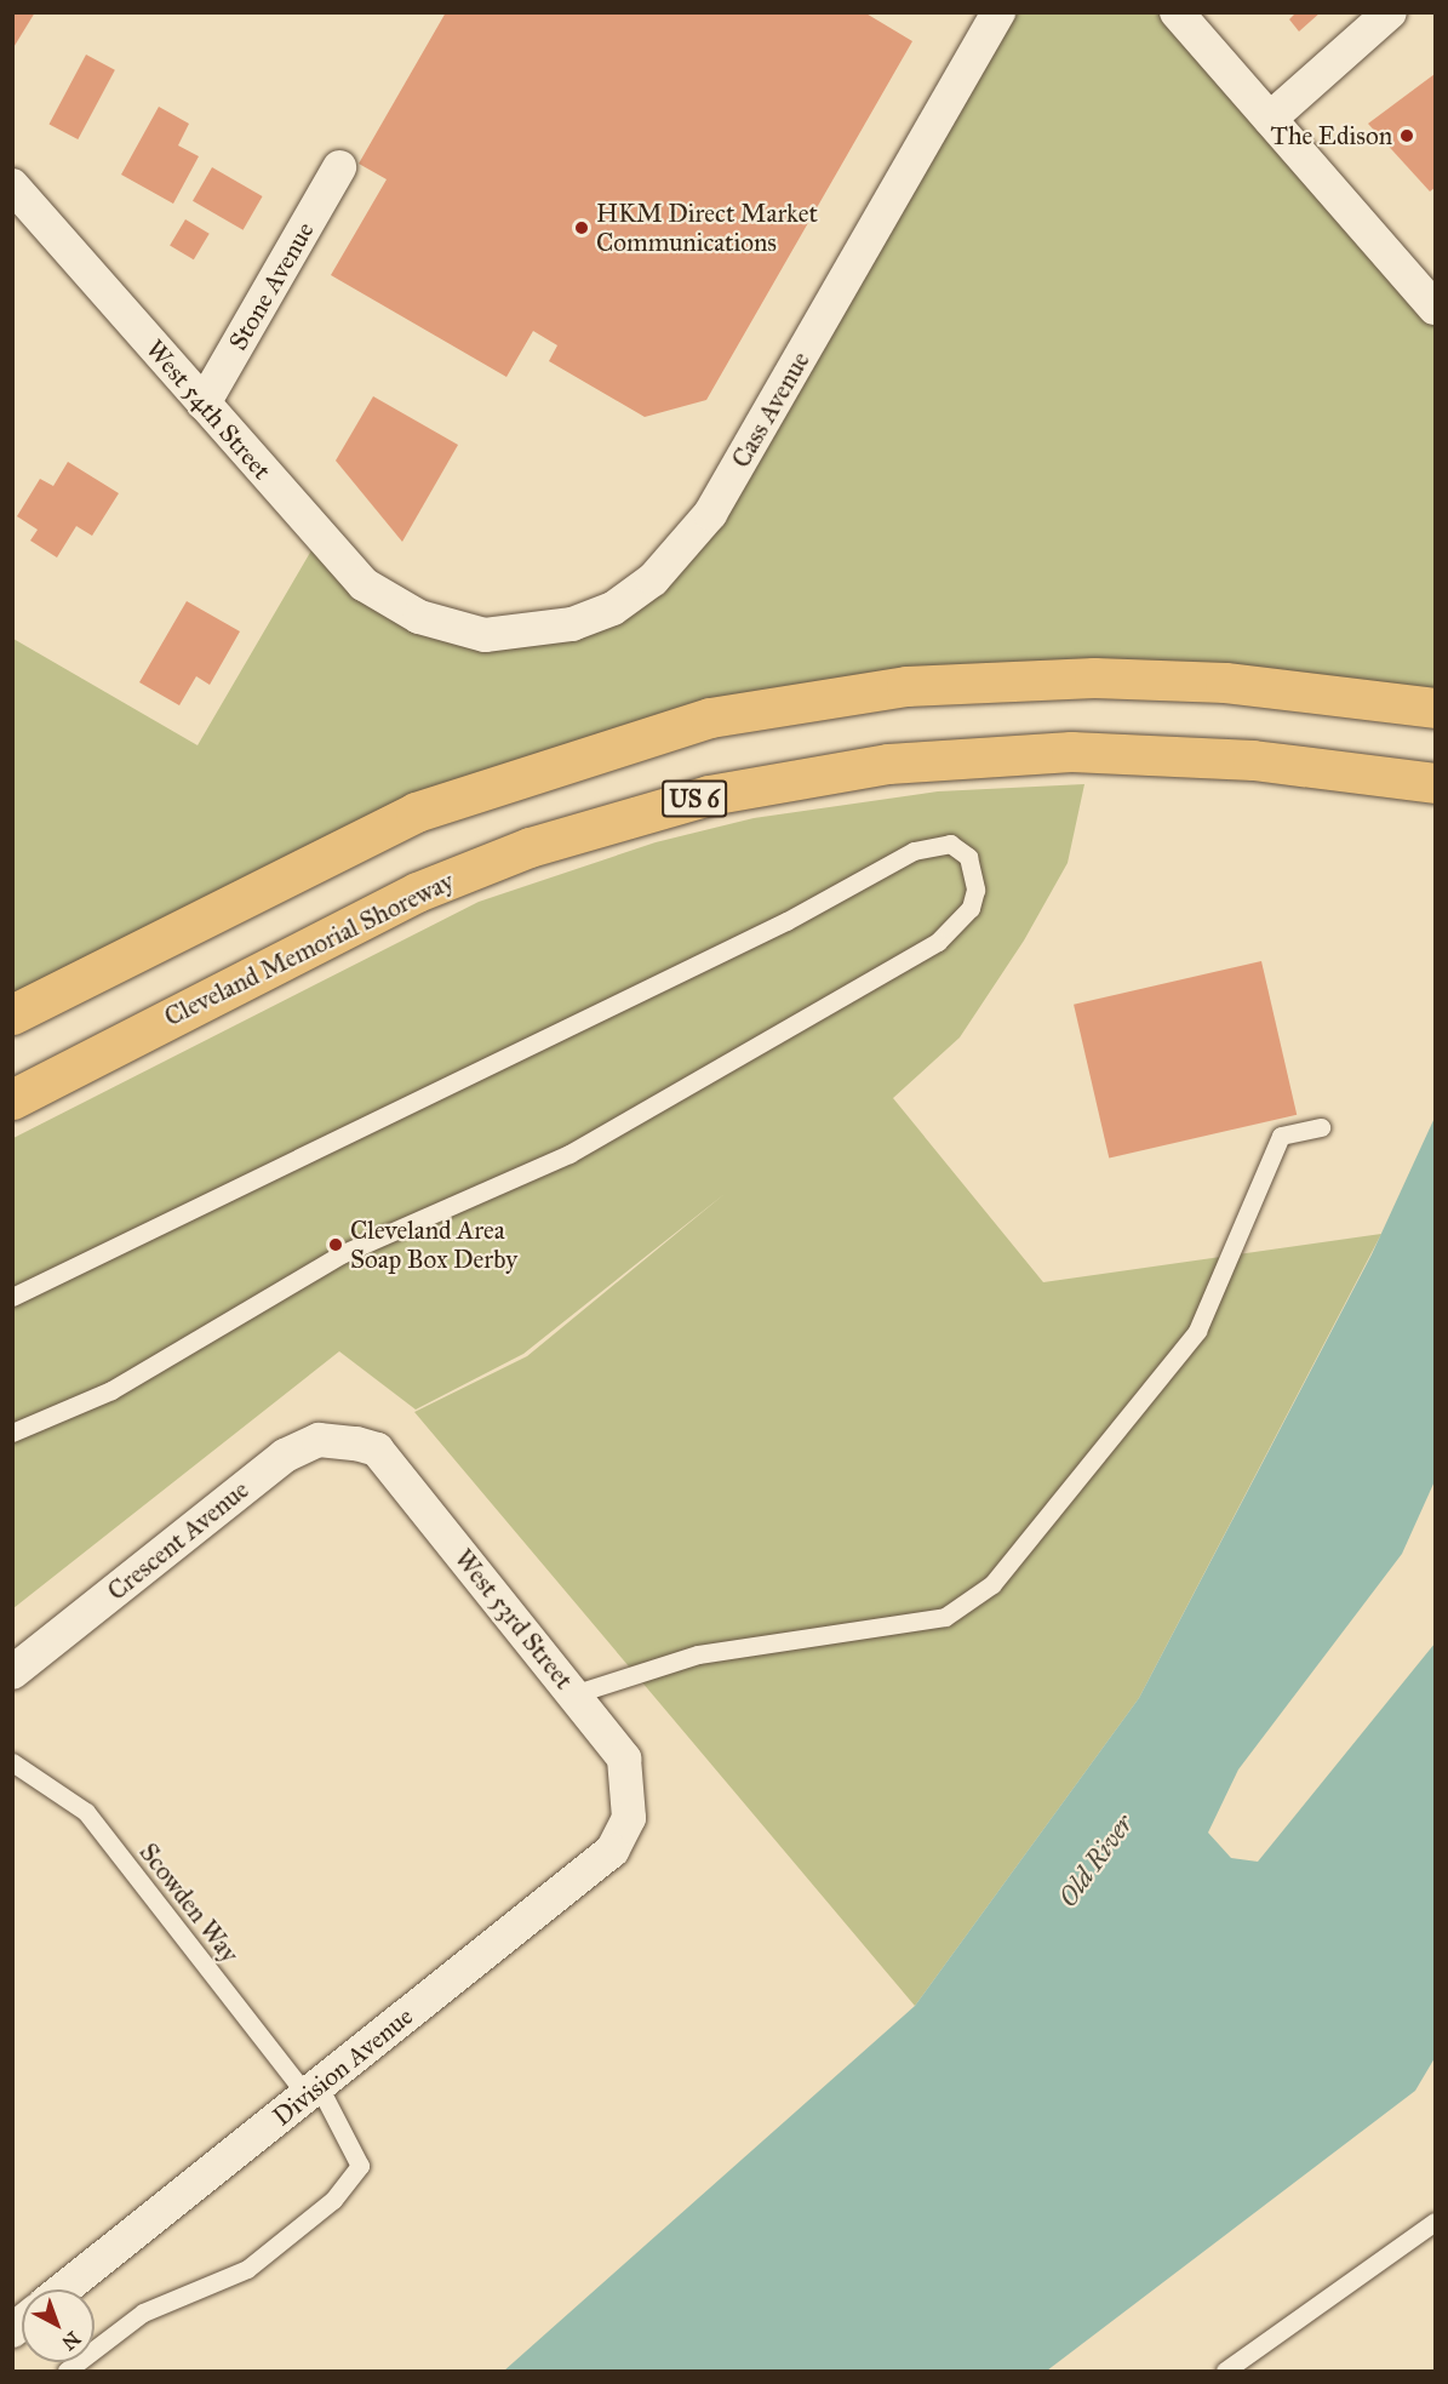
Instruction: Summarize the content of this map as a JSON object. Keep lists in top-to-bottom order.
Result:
{
  "streets": {
    "highway": ["US 6", "Cleveland Memorial Shoreway"],
    "street": [
      "Stone Avenue",
      "West 54th Street",
      "Cass Avenue",
      "Crescent Avenue",
      "West 53rd Street",
      "Division Avenue"
    ],
    "lane": ["Scowden Way"]
  },
  "crossings": [
    ["Stone Avenue", "West 54th Street"],
    ["West 54th Street", "Cass Avenue"],
    ["Crescent Avenue", "West 53rd Street"],
    ["West 53rd Street", "Division Avenue"],
    ["Scowden Way", "Division Avenue"]
  ],
  "water": ["Old River"],
  "places": ["The Edison", "HKM Direct Market Communications", "Cleveland Area Soap Box Derby"],
  "north": "bottom right"
}
